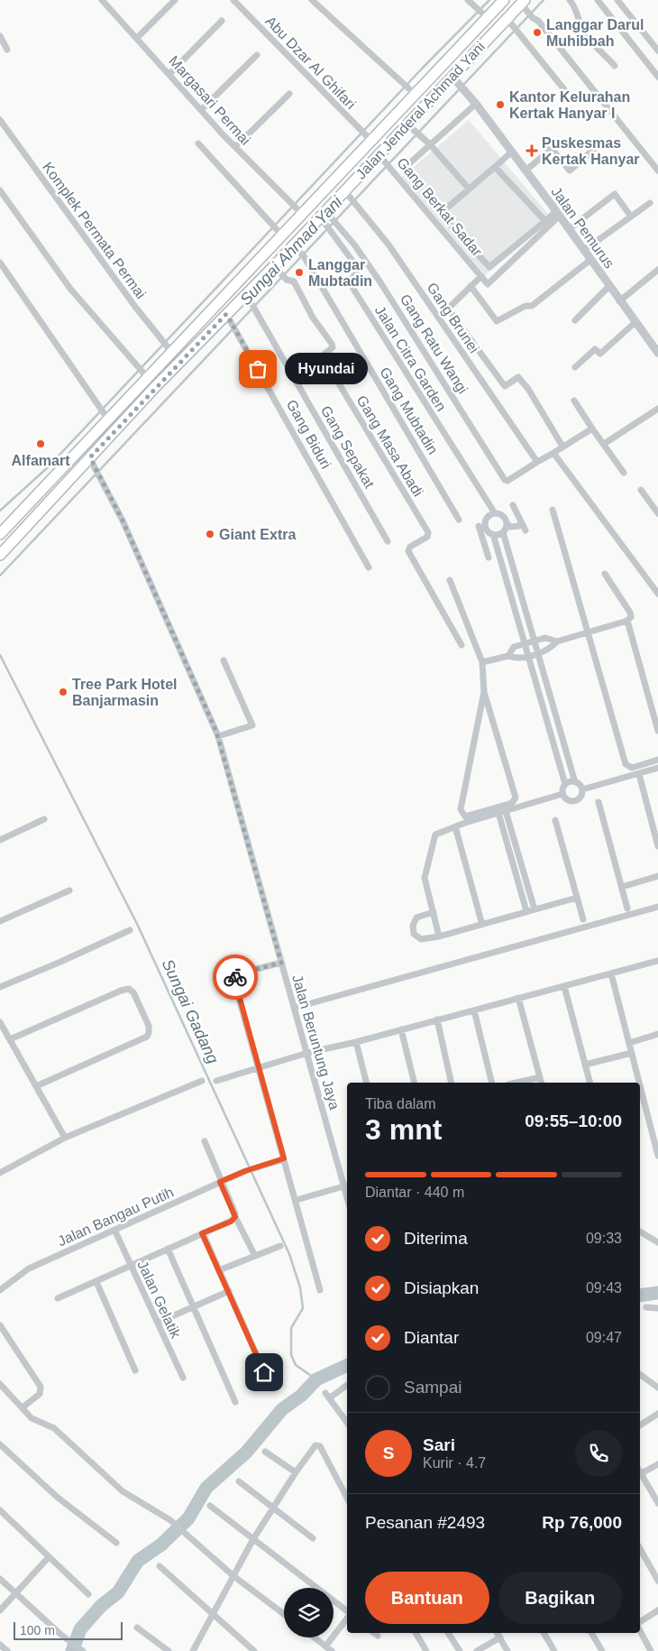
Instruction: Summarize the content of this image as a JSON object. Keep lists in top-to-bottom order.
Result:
{
  "streets": {
    "highway": ["Jalan Jenderal Achmad Yani"],
    "street": [
      "Abu Dzar Al Ghifari",
      "Margasari Permai",
      "Gang Berkat Sadar",
      "Jalan Pemurus",
      "Komplek Permata Permai",
      "Gang Brunei",
      "Gang Ratu Wangi",
      "Jalan Citra Garden",
      "Gang Mubtadin",
      "Gang Biduri",
      "Gang Masa Abadi",
      "Gang Sepakat",
      "Jalan Beruntung Jaya",
      "Jalan Bangau Putih",
      "Jalan Gelatik"
    ]
  },
  "crossings": [
    ["Abu Dzar Al Ghifari", "Jalan Jenderal Achmad Yani"],
    ["Margasari Permai", "Jalan Jenderal Achmad Yani"],
    ["Jalan Jenderal Achmad Yani", "Gang Berkat Sadar"],
    ["Jalan Jenderal Achmad Yani", "Jalan Pemurus"],
    ["Jalan Jenderal Achmad Yani", "Komplek Permata Permai"],
    ["Jalan Jenderal Achmad Yani", "Gang Brunei"],
    ["Jalan Jenderal Achmad Yani", "Gang Ratu Wangi"],
    ["Jalan Jenderal Achmad Yani", "Jalan Citra Garden"],
    ["Jalan Jenderal Achmad Yani", "Gang Mubtadin"],
    ["Jalan Jenderal Achmad Yani", "Gang Biduri"],
    ["Jalan Jenderal Achmad Yani", "Gang Masa Abadi"],
    ["Jalan Jenderal Achmad Yani", "Gang Sepakat"],
    ["Jalan Jenderal Achmad Yani", "Jalan Beruntung Jaya"],
    ["Gang Berkat Sadar", "Jalan Pemurus"],
    ["Gang Brunei", "Gang Ratu Wangi"],
    ["Gang Ratu Wangi", "Jalan Citra Garden"],
    ["Jalan Bangau Putih", "Jalan Gelatik"]
  ],
  "water": ["Sungai Ahmad Yani", "Sungai Gadang"],
  "places": {
    "other": [
      "Langgar Darul Muhibbah",
      "Kantor Kelurahan Kertak Hanyar I",
      "Langgar Mubtadin",
      "Hyundai",
      "Alfamart",
      "Giant Extra",
      "Tree Park Hotel Banjarmasin"
    ],
    "health": ["Puskesmas Kertak Hanyar"]
  },
  "scale_bar": "100 m",
  "page": {
    "bubble": "Hyundai",
    "heading": ["3 mnt", "Tiba dalam", "09:55–10:00"],
    "panel": [
      "Sari",
      "Kurir · 4.7",
      "Pesanan #2493",
      "Rp 76,000"
    ],
    "bar": "Diantar · 440 m",
    "list": [
      ["Diterima", "09:33"],
      ["Disiapkan", "09:43"],
      ["Diantar", "09:47"],
      "Sampai"
    ],
    "round": "S",
    "buttons": ["Bantuan", "Bagikan"],
    "scale": "100 m"
  }
}
